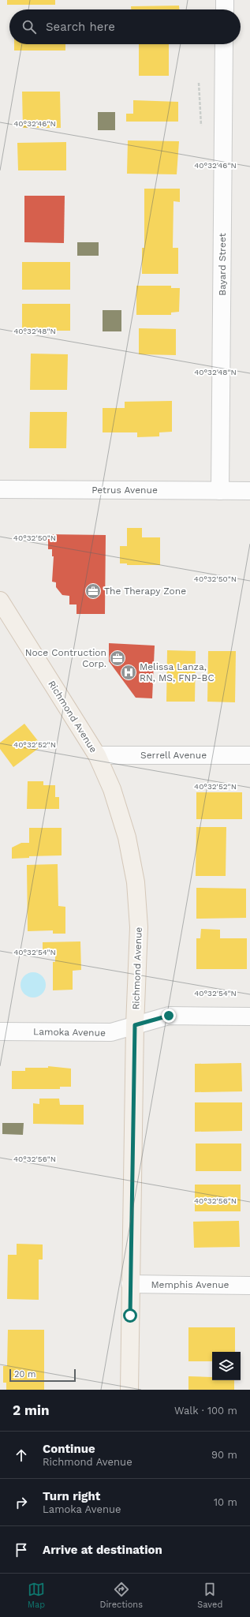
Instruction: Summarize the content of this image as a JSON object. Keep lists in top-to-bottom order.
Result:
{
  "streets": {
    "main road": ["Richmond Avenue"],
    "street": [
      "Bayard Street",
      "Petrus Avenue",
      "Serrell Avenue",
      "Lamoka Avenue",
      "Memphis Avenue"
    ]
  },
  "crossings": [
    ["Bayard Street", "Petrus Avenue"],
    ["Richmond Avenue", "Serrell Avenue"],
    ["Richmond Avenue", "Lamoka Avenue"],
    ["Richmond Avenue", "Memphis Avenue"]
  ],
  "places": {
    "office": ["The Therapy Zone", "Noce Contruction Corp."],
    "hospital": ["Melissa Lanza, RN, MS, FNP-BC"]
  },
  "scale_bar": "20 m",
  "page": {
    "search": "Search here",
    "scale": "20 m",
    "heading": ["2 min", "Walk · 100 m"],
    "list": [
      ["Continue", "Richmond Avenue", "90 m"],
      ["Turn right", "Lamoka Avenue", "10 m"],
      "Arrive at destination"
    ],
    "nav": ["Map", "Directions", "Saved"]
  },
  "coordinates": [
    "40°32'46\"N",
    "40°32'48\"N",
    "40°32'50\"N",
    "40°32'52\"N",
    "40°32'54\"N",
    "40°32'56\"N"
  ]
}
